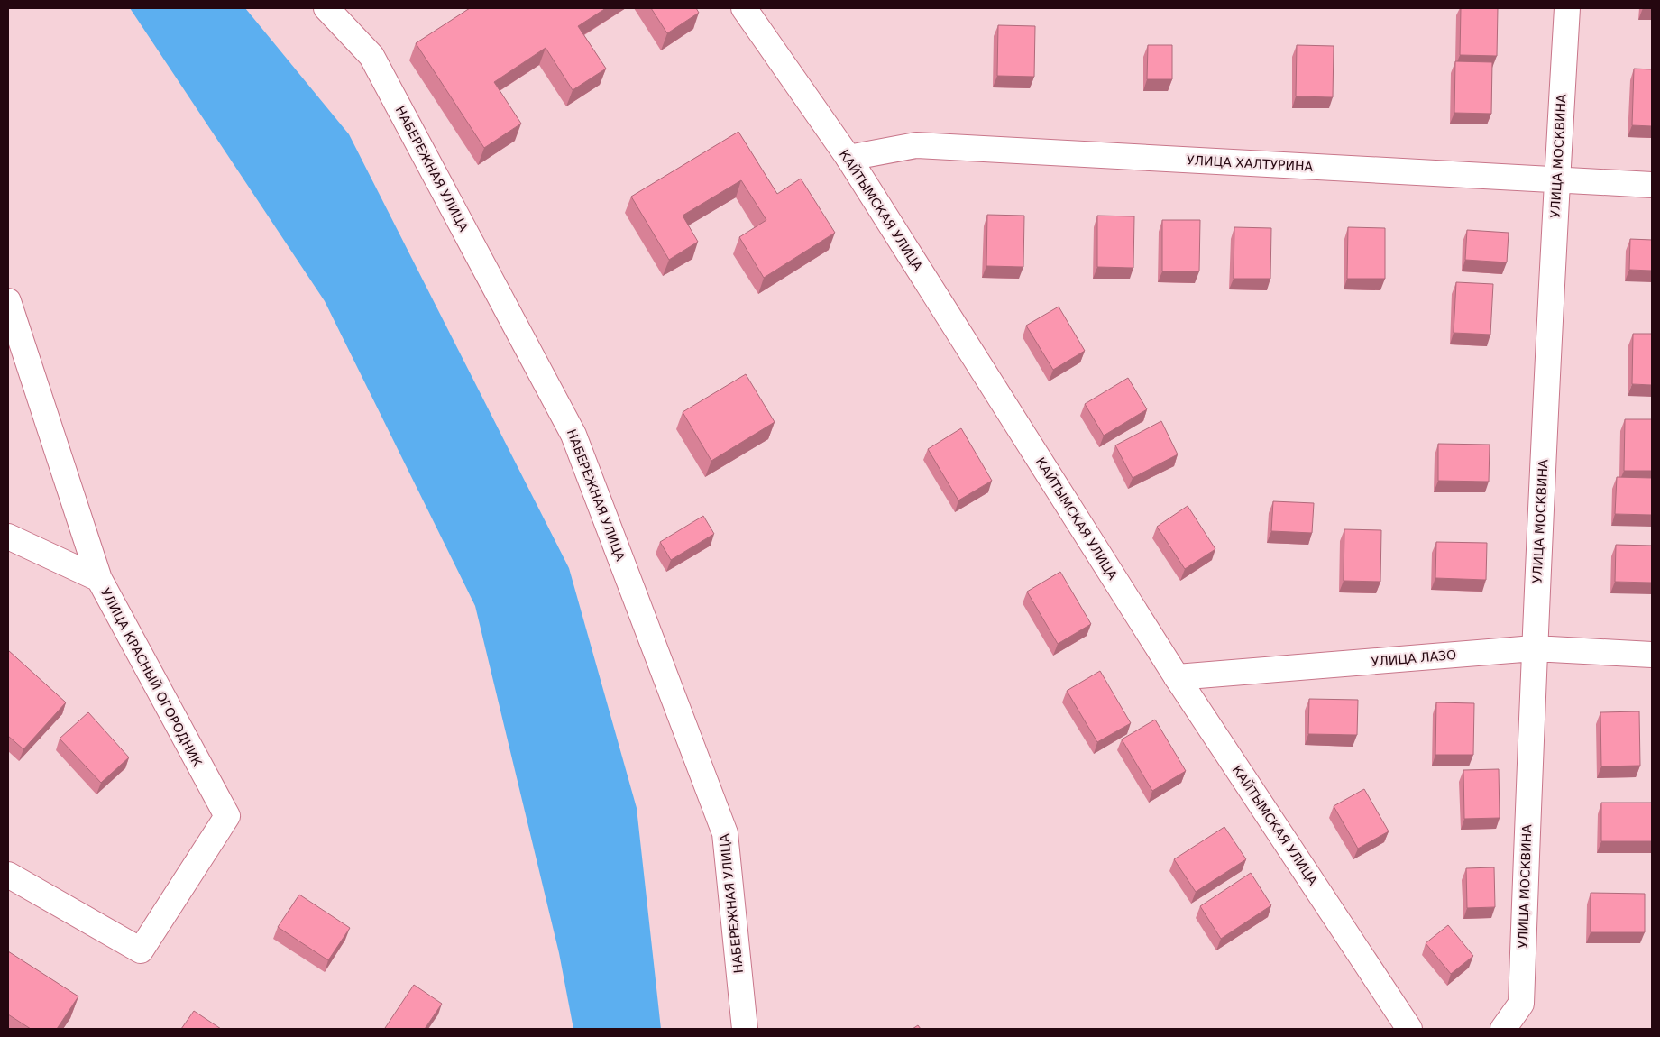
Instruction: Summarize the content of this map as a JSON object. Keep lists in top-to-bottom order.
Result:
{
  "streets": {
    "street": [
      "УЛИЦА МОСКВИНА",
      "УЛИЦА ХАЛТУРИНА",
      "НАБЕРЕЖНАЯ УЛИЦА",
      "КАЙТЫМСКАЯ УЛИЦА",
      "УЛИЦА ЛАЗО",
      "УЛИЦА КРАСНЫЙ ОГОРОДНИК"
    ]
  },
  "crossings": [
    ["УЛИЦА МОСКВИНА", "УЛИЦА ХАЛТУРИНА"],
    ["УЛИЦА МОСКВИНА", "УЛИЦА ЛАЗО"],
    ["УЛИЦА ХАЛТУРИНА", "КАЙТЫМСКАЯ УЛИЦА"],
    ["КАЙТЫМСКАЯ УЛИЦА", "УЛИЦА ЛАЗО"]
  ]
}
